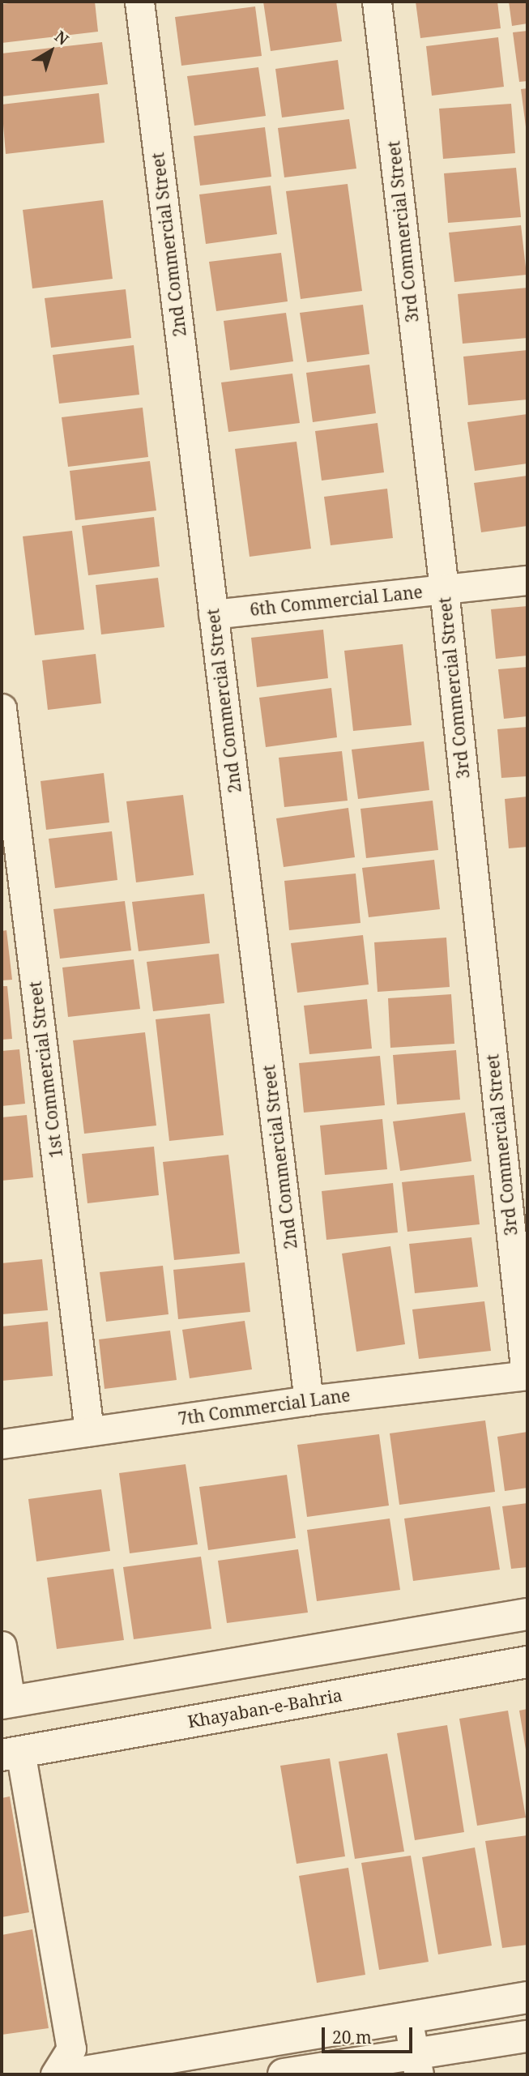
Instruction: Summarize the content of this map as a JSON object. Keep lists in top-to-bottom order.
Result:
{
  "streets": {
    "main road": ["Khayaban-e-Bahria"],
    "street": [
      "3rd Commercial Street",
      "2nd Commercial Street",
      "6th Commercial Lane",
      "1st Commercial Street",
      "7th Commercial Lane"
    ]
  },
  "crossings": [
    ["3rd Commercial Street", "6th Commercial Lane"],
    ["3rd Commercial Street", "7th Commercial Lane"],
    ["2nd Commercial Street", "6th Commercial Lane"],
    ["2nd Commercial Street", "7th Commercial Lane"],
    ["1st Commercial Street", "7th Commercial Lane"]
  ],
  "scale_bar": "20 m",
  "north": "top right"
}
